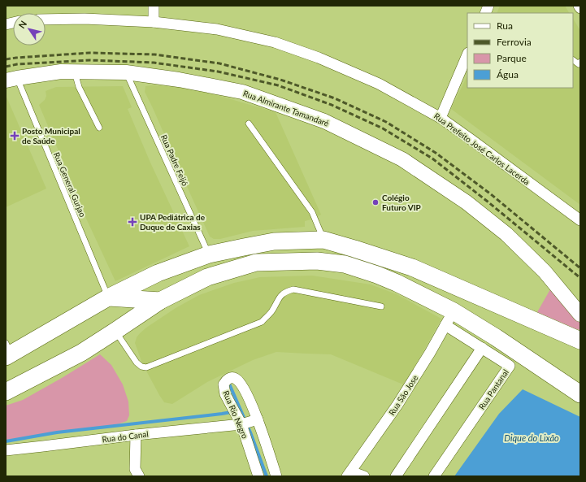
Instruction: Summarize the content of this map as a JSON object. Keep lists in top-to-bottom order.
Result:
{
  "streets": {
    "main road": ["Rua Almirante Tamandaré"],
    "street": [
      "Rua Prefeito José Carlos Lacerda",
      "Rua Pantanal",
      "Rua Sāo Jose",
      "Rua Rio Negro",
      "Rua do Canal"
    ],
    "lane": ["Rua Padre Feijó", "Rua General Gurjao"]
  },
  "crossings": [
    ["Rua Almirante Tamandaré", "Rua Padre Feijó"],
    ["Rua Almirante Tamandaré", "Rua General Gurjao"],
    ["Rua Pantanal", "Rua Sāo Jose"],
    ["Rua Rio Negro", "Rua do Canal"]
  ],
  "water": ["Dique do Lixão"],
  "places": {
    "health": ["Posto Municipal de Saúde", "UPA Pediátrica de Duque de Caxias"],
    "other": ["Colégio Futuro VIP"]
  },
  "legend": [
    "Rua",
    "Ferrovia",
    "Parque",
    "Água"
  ],
  "north": "top left"
}
